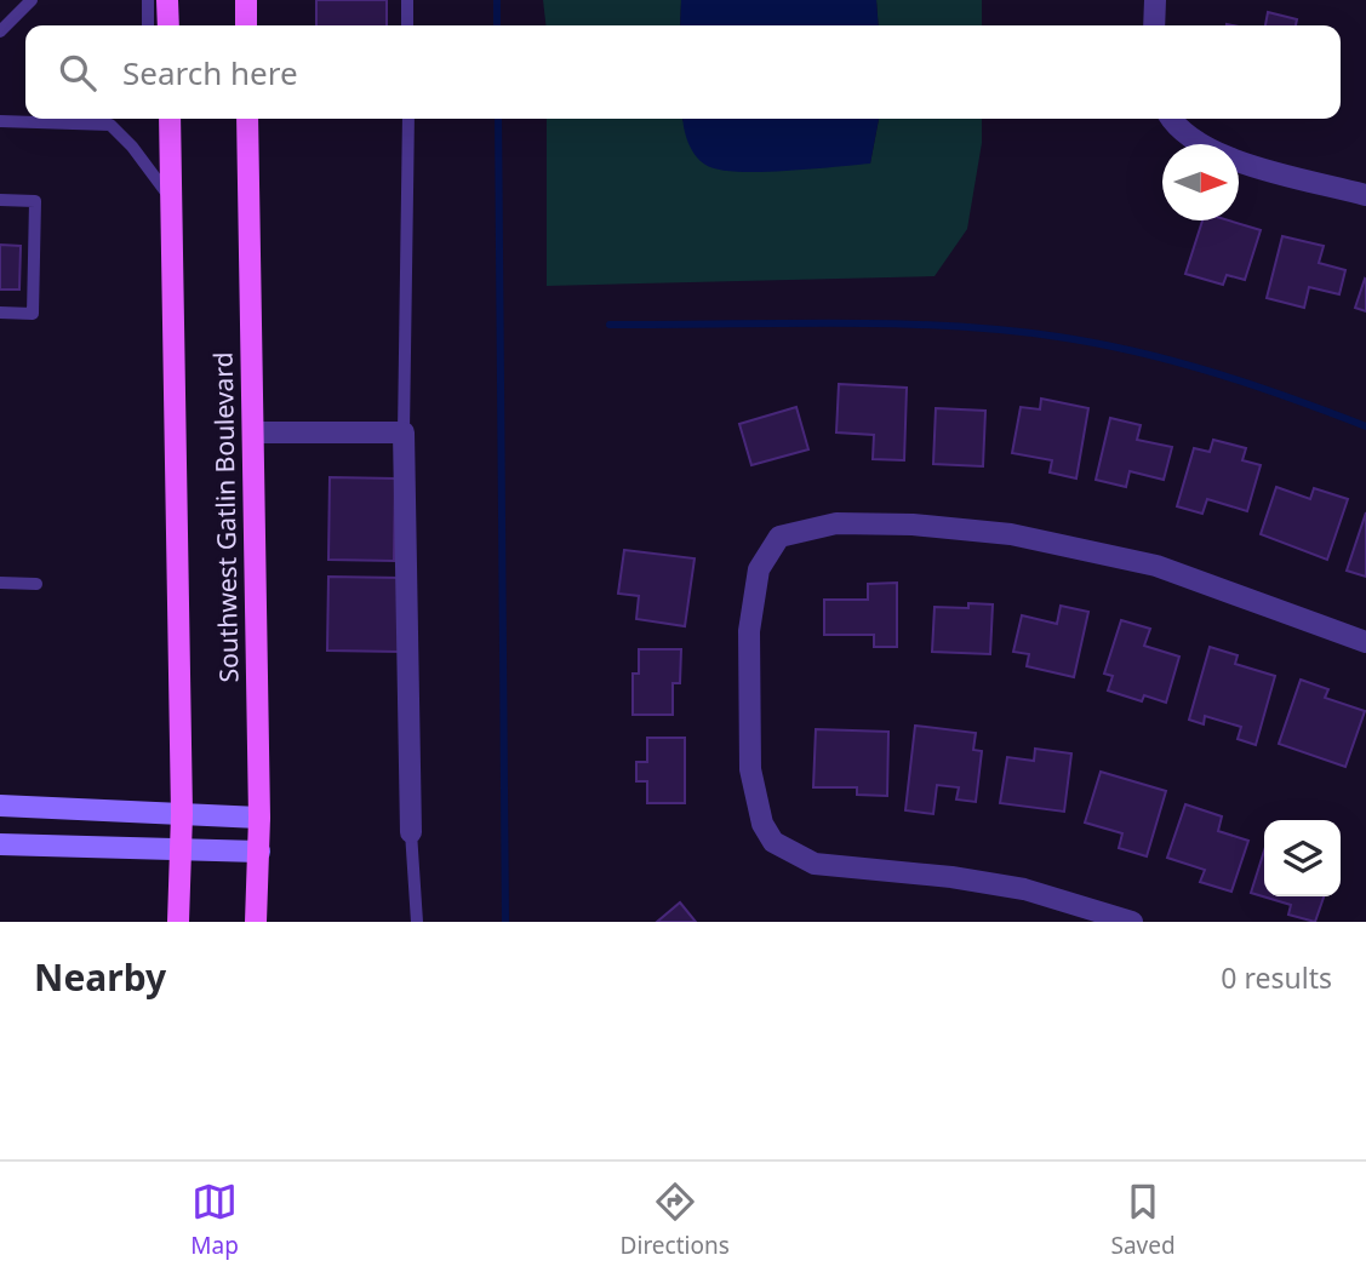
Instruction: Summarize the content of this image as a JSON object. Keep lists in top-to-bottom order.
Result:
{
  "streets": {
    "main road": ["Southwest Gatlin Boulevard"]
  },
  "north": "right",
  "page": {
    "search": "Search here",
    "heading": ["Nearby", "0 results"],
    "nav": ["Map", "Directions", "Saved"]
  }
}
